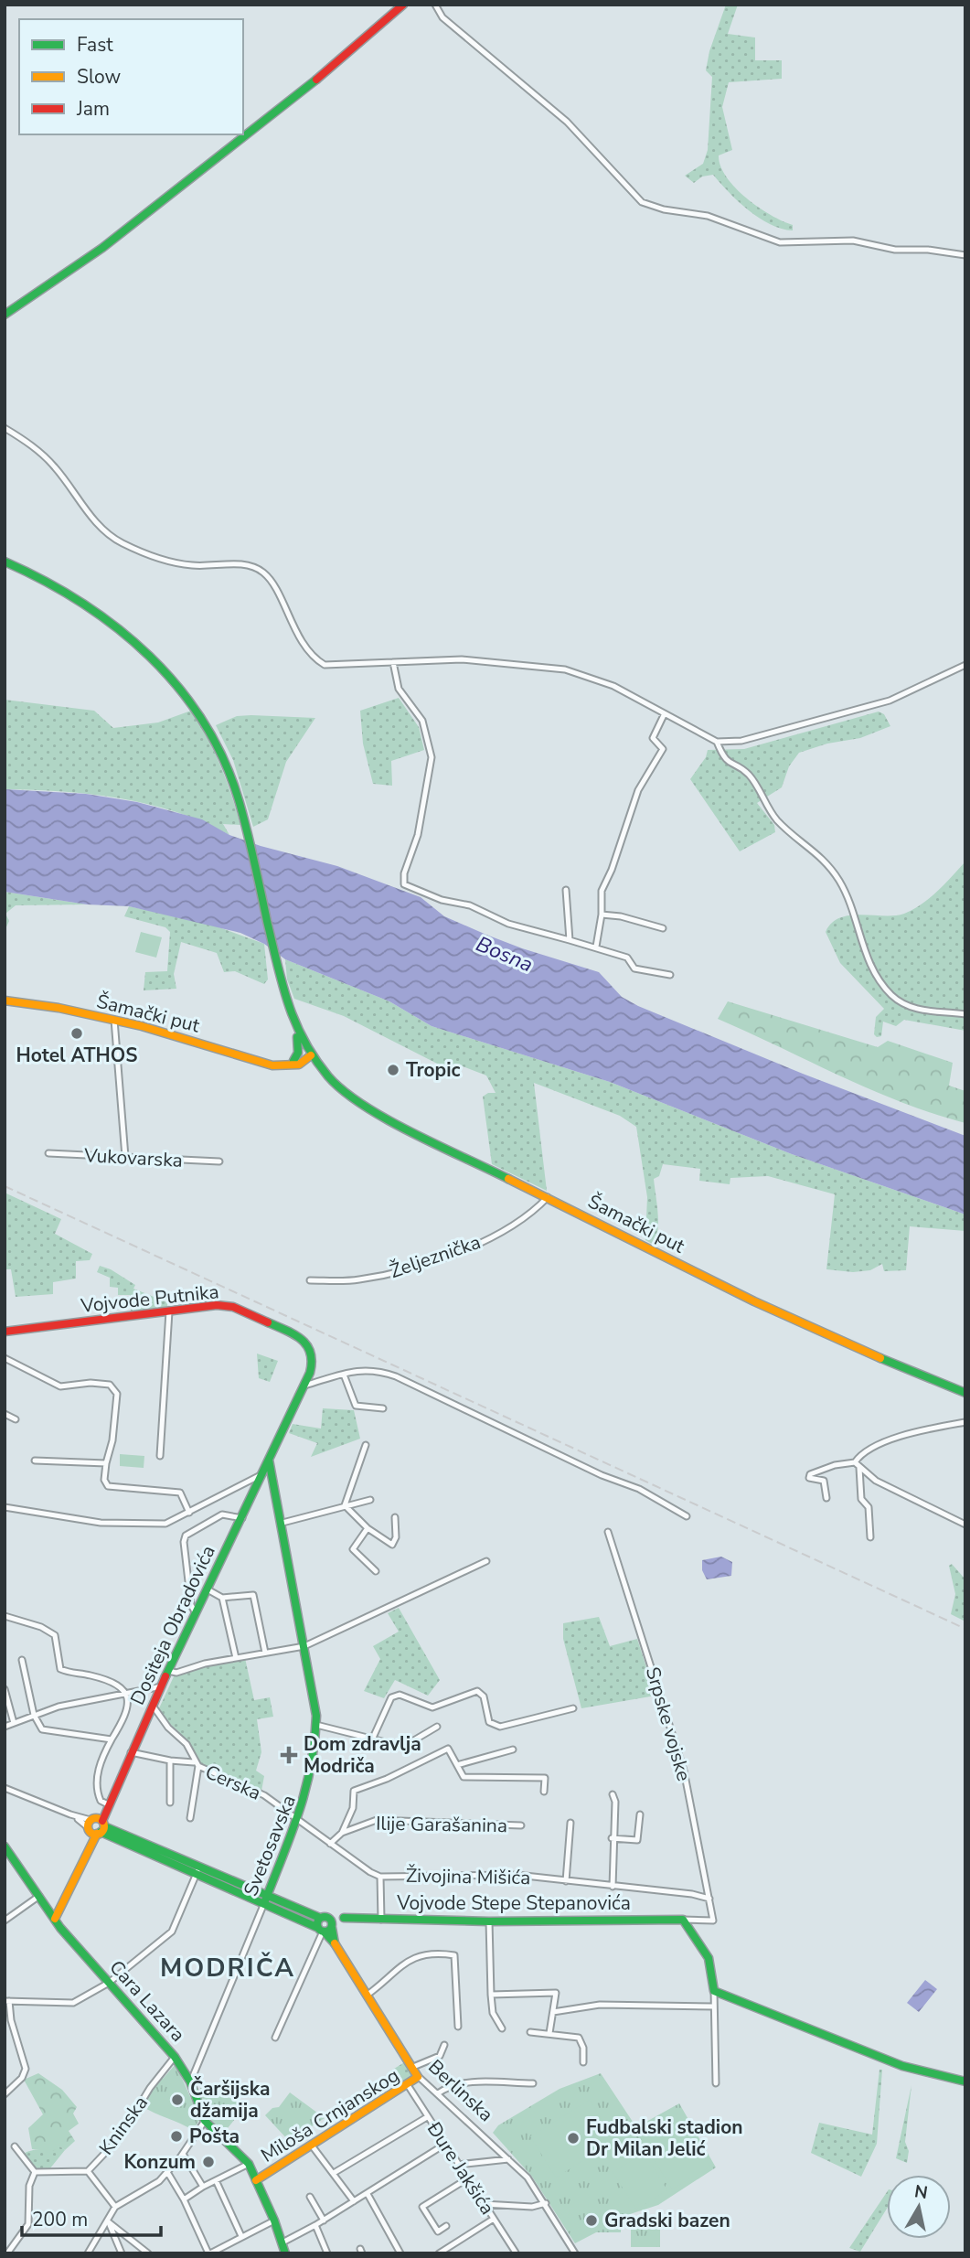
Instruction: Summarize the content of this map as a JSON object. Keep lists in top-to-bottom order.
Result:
{
  "streets": {
    "street": [
      "Šamački put",
      "Vukovarska",
      "Željeznička",
      "Vojvode Putnika",
      "Dositeja Obradovića",
      "Srpske vojske",
      "Cerska",
      "Ilije Garašanina",
      "Svetosavska",
      "Živojina Mišića",
      "Vojvode Stepe Stepanovića",
      "Cara Lazara",
      "Berlinska",
      "Miloša Crnjanskog",
      "Kninska",
      "Đure Jakšića"
    ]
  },
  "crossings": [
    ["Šamački put", "Željeznička"],
    ["Vojvode Putnika", "Dositeja Obradovića"],
    ["Dositeja Obradovića", "Cerska"],
    ["Dositeja Obradovića", "Svetosavska"],
    ["Dositeja Obradovića", "Cara Lazara"],
    ["Srpske vojske", "Živojina Mišića"],
    ["Srpske vojske", "Vojvode Stepe Stepanovića"],
    ["Cerska", "Svetosavska"],
    ["Cerska", "Živojina Mišića"],
    ["Ilije Garašanina", "Živojina Mišića"],
    ["Svetosavska", "Živojina Mišića"],
    ["Svetosavska", "Cara Lazara"],
    ["Živojina Mišića", "Vojvode Stepe Stepanovića"],
    ["Cara Lazara", "Miloša Crnjanskog"],
    ["Cara Lazara", "Kninska"],
    ["Berlinska", "Miloša Crnjanskog"],
    ["Miloša Crnjanskog", "Đure Jakšića"]
  ],
  "districts": ["MODRIČA"],
  "water": ["Bosna"],
  "places": {
    "other": [
      "Hotel ATHOS",
      "Tropic",
      "Čaršijska džamija",
      "Pošta",
      "Fudbalski stadion Dr Milan Jelić",
      "Konzum",
      "Gradski bazen"
    ],
    "health": ["Dom zdravlja Modriča"]
  },
  "legend": ["Fast", "Slow", "Jam"],
  "scale_bar": "200 m",
  "north": "top"
}
